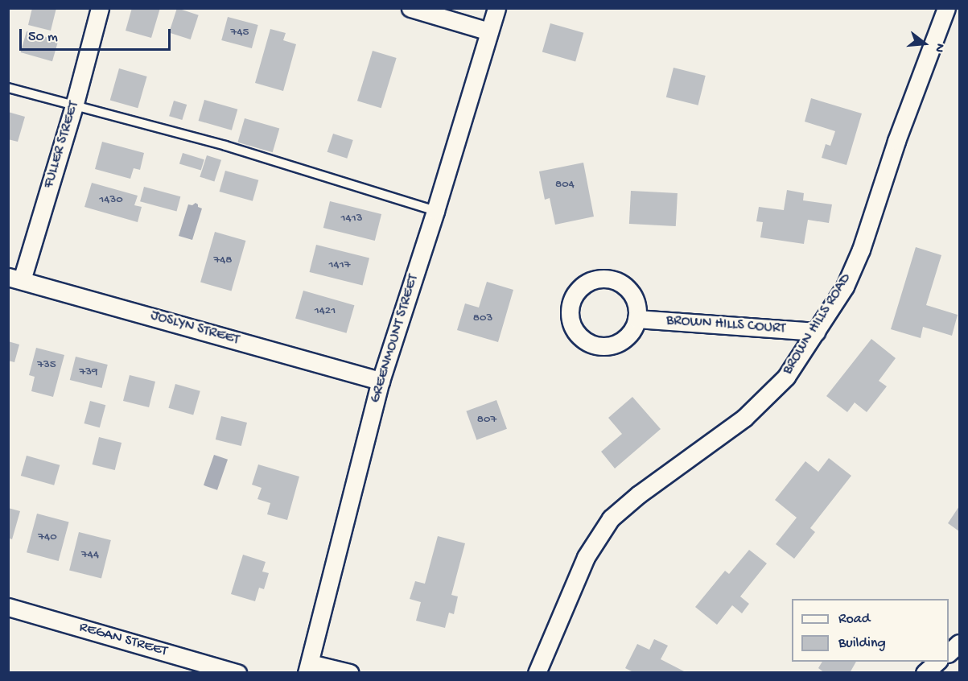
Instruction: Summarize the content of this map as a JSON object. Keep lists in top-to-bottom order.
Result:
{
  "streets": {
    "street": [
      "FULLER STREET",
      "BROWN HILLS ROAD",
      "BROWN HILLS COURT",
      "JOSLYN STREET",
      "GREENMOUNT STREET",
      "REGAN STREET"
    ]
  },
  "crossings": [
    ["FULLER STREET", "JOSLYN STREET"],
    ["BROWN HILLS ROAD", "BROWN HILLS COURT"],
    ["JOSLYN STREET", "GREENMOUNT STREET"]
  ],
  "house_numbers": [
    "745",
    "804",
    "1430",
    "1413",
    "748",
    "1417",
    "1421",
    "803",
    "735",
    "739",
    "807",
    "740",
    "744"
  ],
  "legend": ["Road", "Building"],
  "scale_bar": "50 m",
  "north": "right"
}
